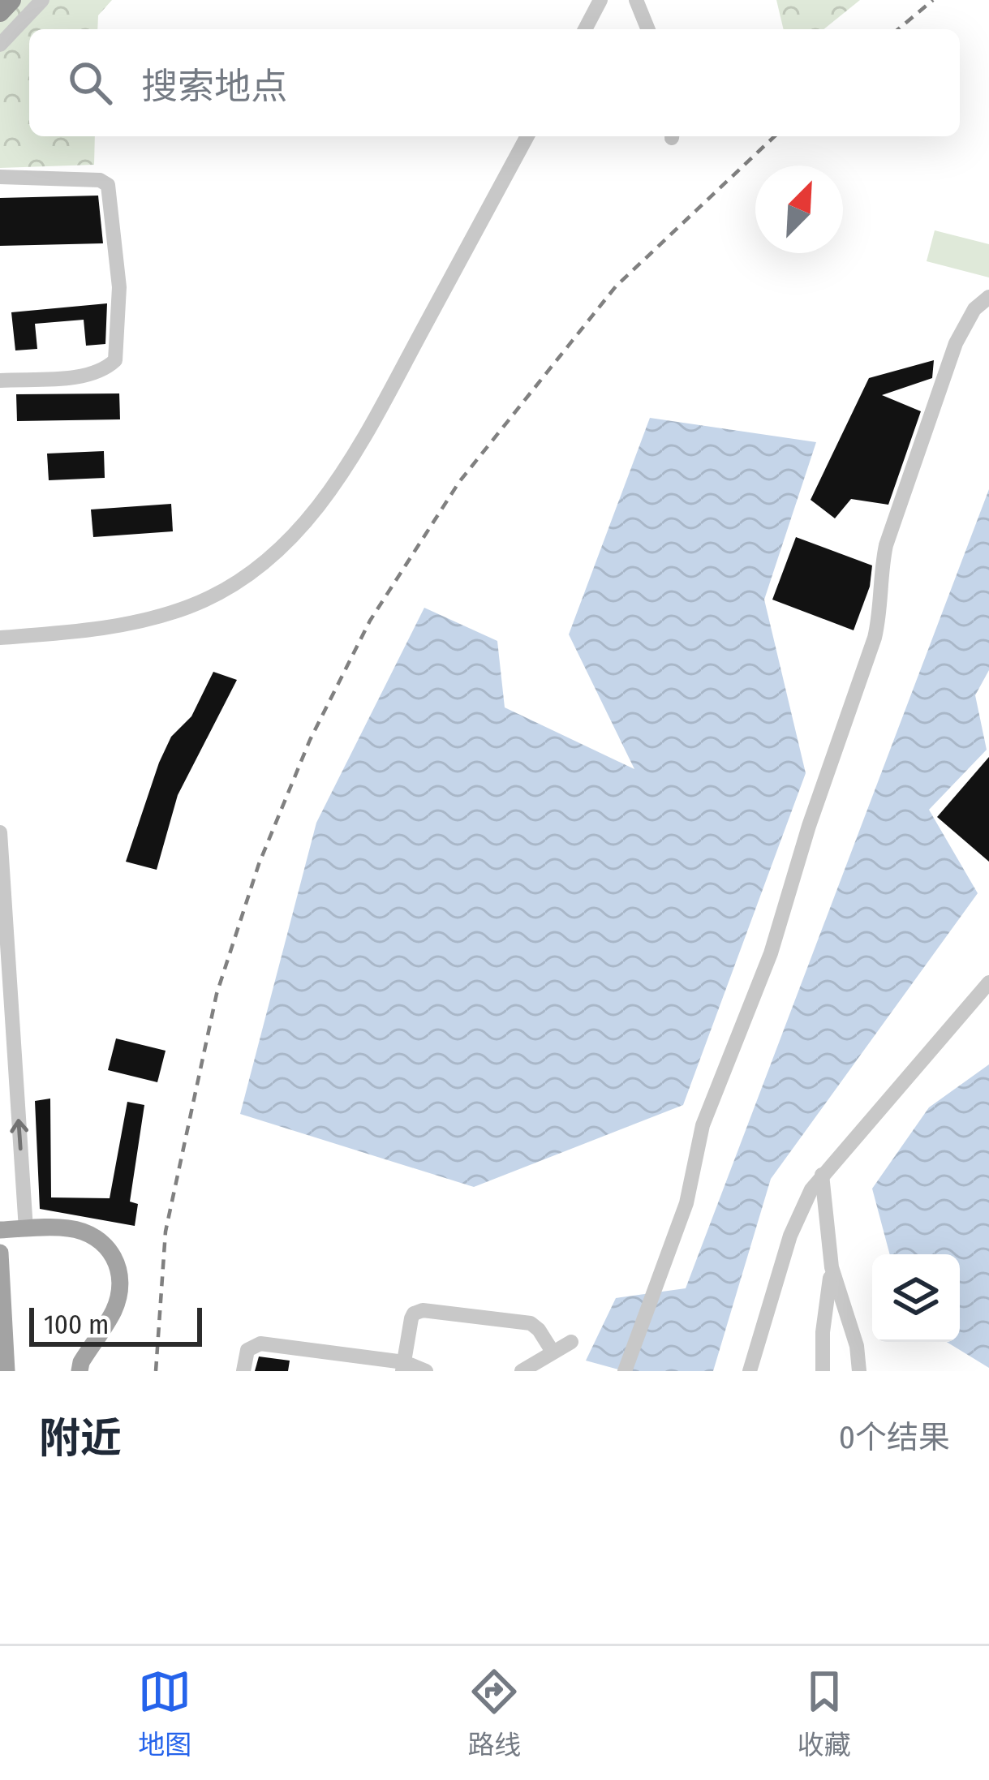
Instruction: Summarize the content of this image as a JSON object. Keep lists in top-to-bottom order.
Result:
{
  "scale_bar": "100 m",
  "north": "top right",
  "page": {
    "search": "搜索地点",
    "scale": "100 m",
    "heading": ["附近", "0个结果"],
    "nav": ["地图", "路线", "收藏"]
  }
}
